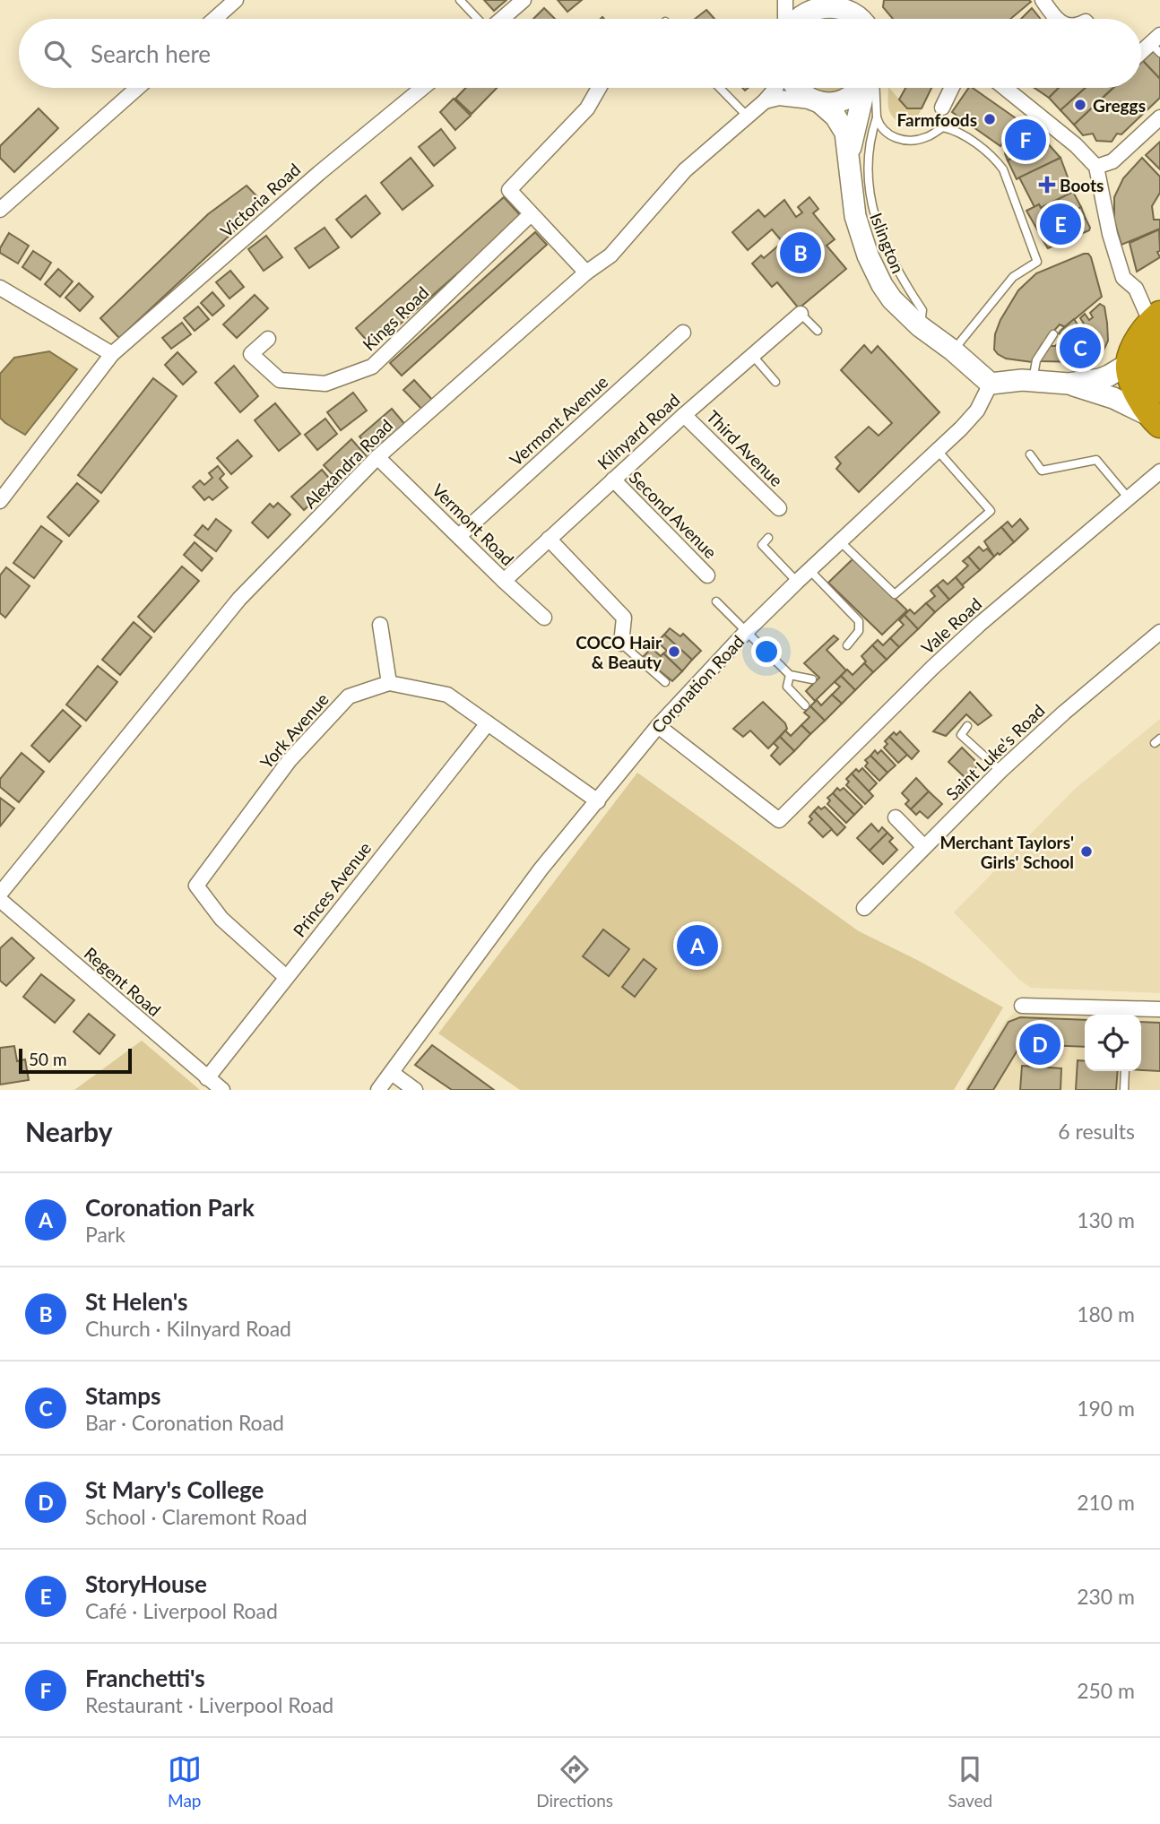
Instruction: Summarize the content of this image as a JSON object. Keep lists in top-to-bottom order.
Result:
{
  "streets": {
    "main road": ["Islington"],
    "street": [
      "Victoria Road",
      "Kings Road",
      "Vermont Avenue",
      "Kilnyard Road",
      "Third Avenue",
      "Alexandra Road",
      "Second Avenue",
      "Vermont Road",
      "Vale Road",
      "Coronation Road",
      "York Avenue",
      "Saint Luke's Road",
      "Princes Avenue",
      "Regent Road"
    ]
  },
  "crossings": [
    ["Islington", "Coronation Road"],
    ["Vermont Avenue", "Vermont Road"],
    ["Kilnyard Road", "Third Avenue"],
    ["Kilnyard Road", "Second Avenue"],
    ["Kilnyard Road", "Vermont Road"],
    ["Alexandra Road", "Vermont Road"],
    ["Vale Road", "Coronation Road"],
    ["Coronation Road", "York Avenue"],
    ["York Avenue", "Princes Avenue"],
    ["Princes Avenue", "Regent Road"]
  ],
  "places": {
    "other": [
      "Greggs",
      "Farmfoods",
      "COCO Hair & Beauty",
      "Merchant Taylors' Girls' School"
    ],
    "health": ["Boots"]
  },
  "scale_bar": "50 m",
  "page": {
    "search": "Search here",
    "pins": [
      "F",
      "E",
      "B",
      "C",
      "A",
      "D"
    ],
    "scale": "50 m",
    "heading": ["Nearby", "6 results"],
    "list": [
      {
        "mark": "A",
        "name": "Coronation Park",
        "note": "Park",
        "value": "130 m"
      },
      {
        "mark": "B",
        "name": "St Helen's",
        "note": "Church · Kilnyard Road",
        "value": "180 m"
      },
      {
        "mark": "C",
        "name": "Stamps",
        "note": "Bar · Coronation Road",
        "value": "190 m"
      },
      {
        "mark": "D",
        "name": "St Mary's College",
        "note": "School · Claremont Road",
        "value": "210 m"
      },
      {
        "mark": "E",
        "name": "StoryHouse",
        "note": "Café · Liverpool Road",
        "value": "230 m"
      },
      {
        "mark": "F",
        "name": "Franchetti's",
        "note": "Restaurant · Liverpool Road",
        "value": "250 m"
      }
    ],
    "nav": ["Map", "Directions", "Saved"]
  }
}
